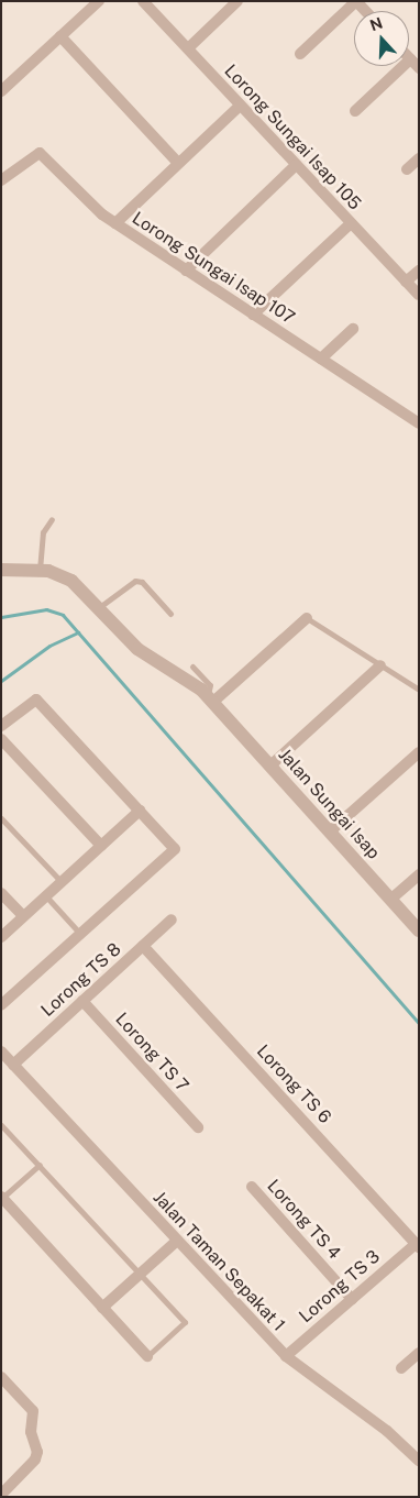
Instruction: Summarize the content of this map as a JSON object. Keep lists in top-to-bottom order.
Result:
{
  "streets": {
    "street": [
      "Lorong Sungai Isap 105",
      "Lorong Sungai Isap 107",
      "Jalan Sungai Isap",
      "Lorong TS 8",
      "Lorong TS 7",
      "Lorong TS 6",
      "Lorong TS 4",
      "Jalan Taman Sepakat 1",
      "Lorong TS 3"
    ]
  },
  "crossings": [
    ["Lorong TS 8", "Lorong TS 7"],
    ["Lorong TS 8", "Lorong TS 6"],
    ["Lorong TS 8", "Jalan Taman Sepakat 1"],
    ["Lorong TS 6", "Lorong TS 3"],
    ["Lorong TS 4", "Lorong TS 3"],
    ["Jalan Taman Sepakat 1", "Lorong TS 3"]
  ],
  "north": "top"
}
